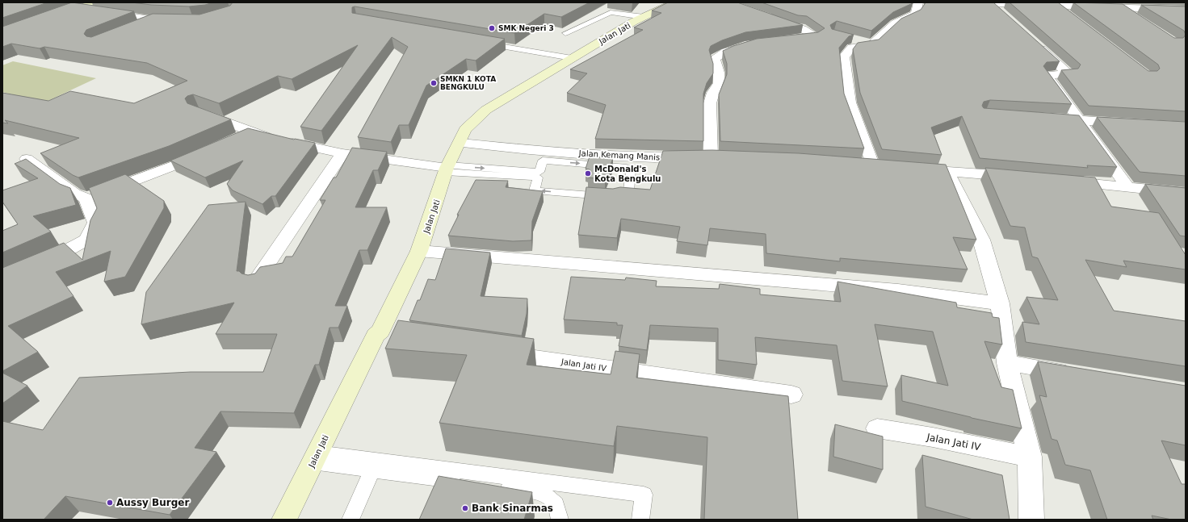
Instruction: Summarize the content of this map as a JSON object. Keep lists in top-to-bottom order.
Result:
{
  "streets": {
    "street": ["Jalan Jati", "Jalan Kemang Manis", "Jalan Jati IV"]
  },
  "crossings": [
    ["Jalan Jati", "Jalan Kemang Manis"]
  ],
  "places": [
    "SMK Negeri 3",
    "SMKN 1 KOTA BENGKULU",
    "McDonald's Kota Bengkulu",
    "Aussy Burger",
    "Bank Sinarmas"
  ]
}
